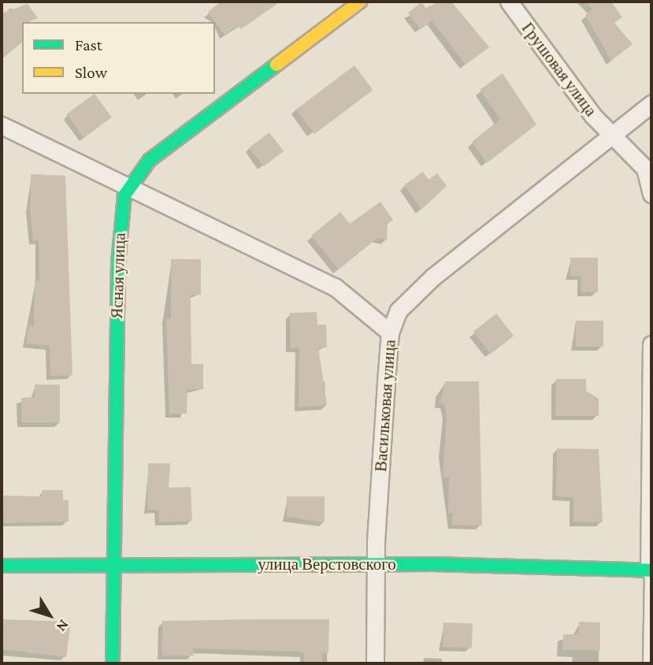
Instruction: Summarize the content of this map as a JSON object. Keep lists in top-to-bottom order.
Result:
{
  "streets": {
    "street": [
      "Грушовая улица",
      "Ясная улица",
      "Васильковая улица",
      "улица Верстовского"
    ]
  },
  "crossings": [
    ["Грушовая улица", "Васильковая улица"],
    ["Ясная улица", "улица Верстовского"],
    ["Васильковая улица", "улица Верстовского"]
  ],
  "legend": ["Fast", "Slow"],
  "north": "bottom right"
}
